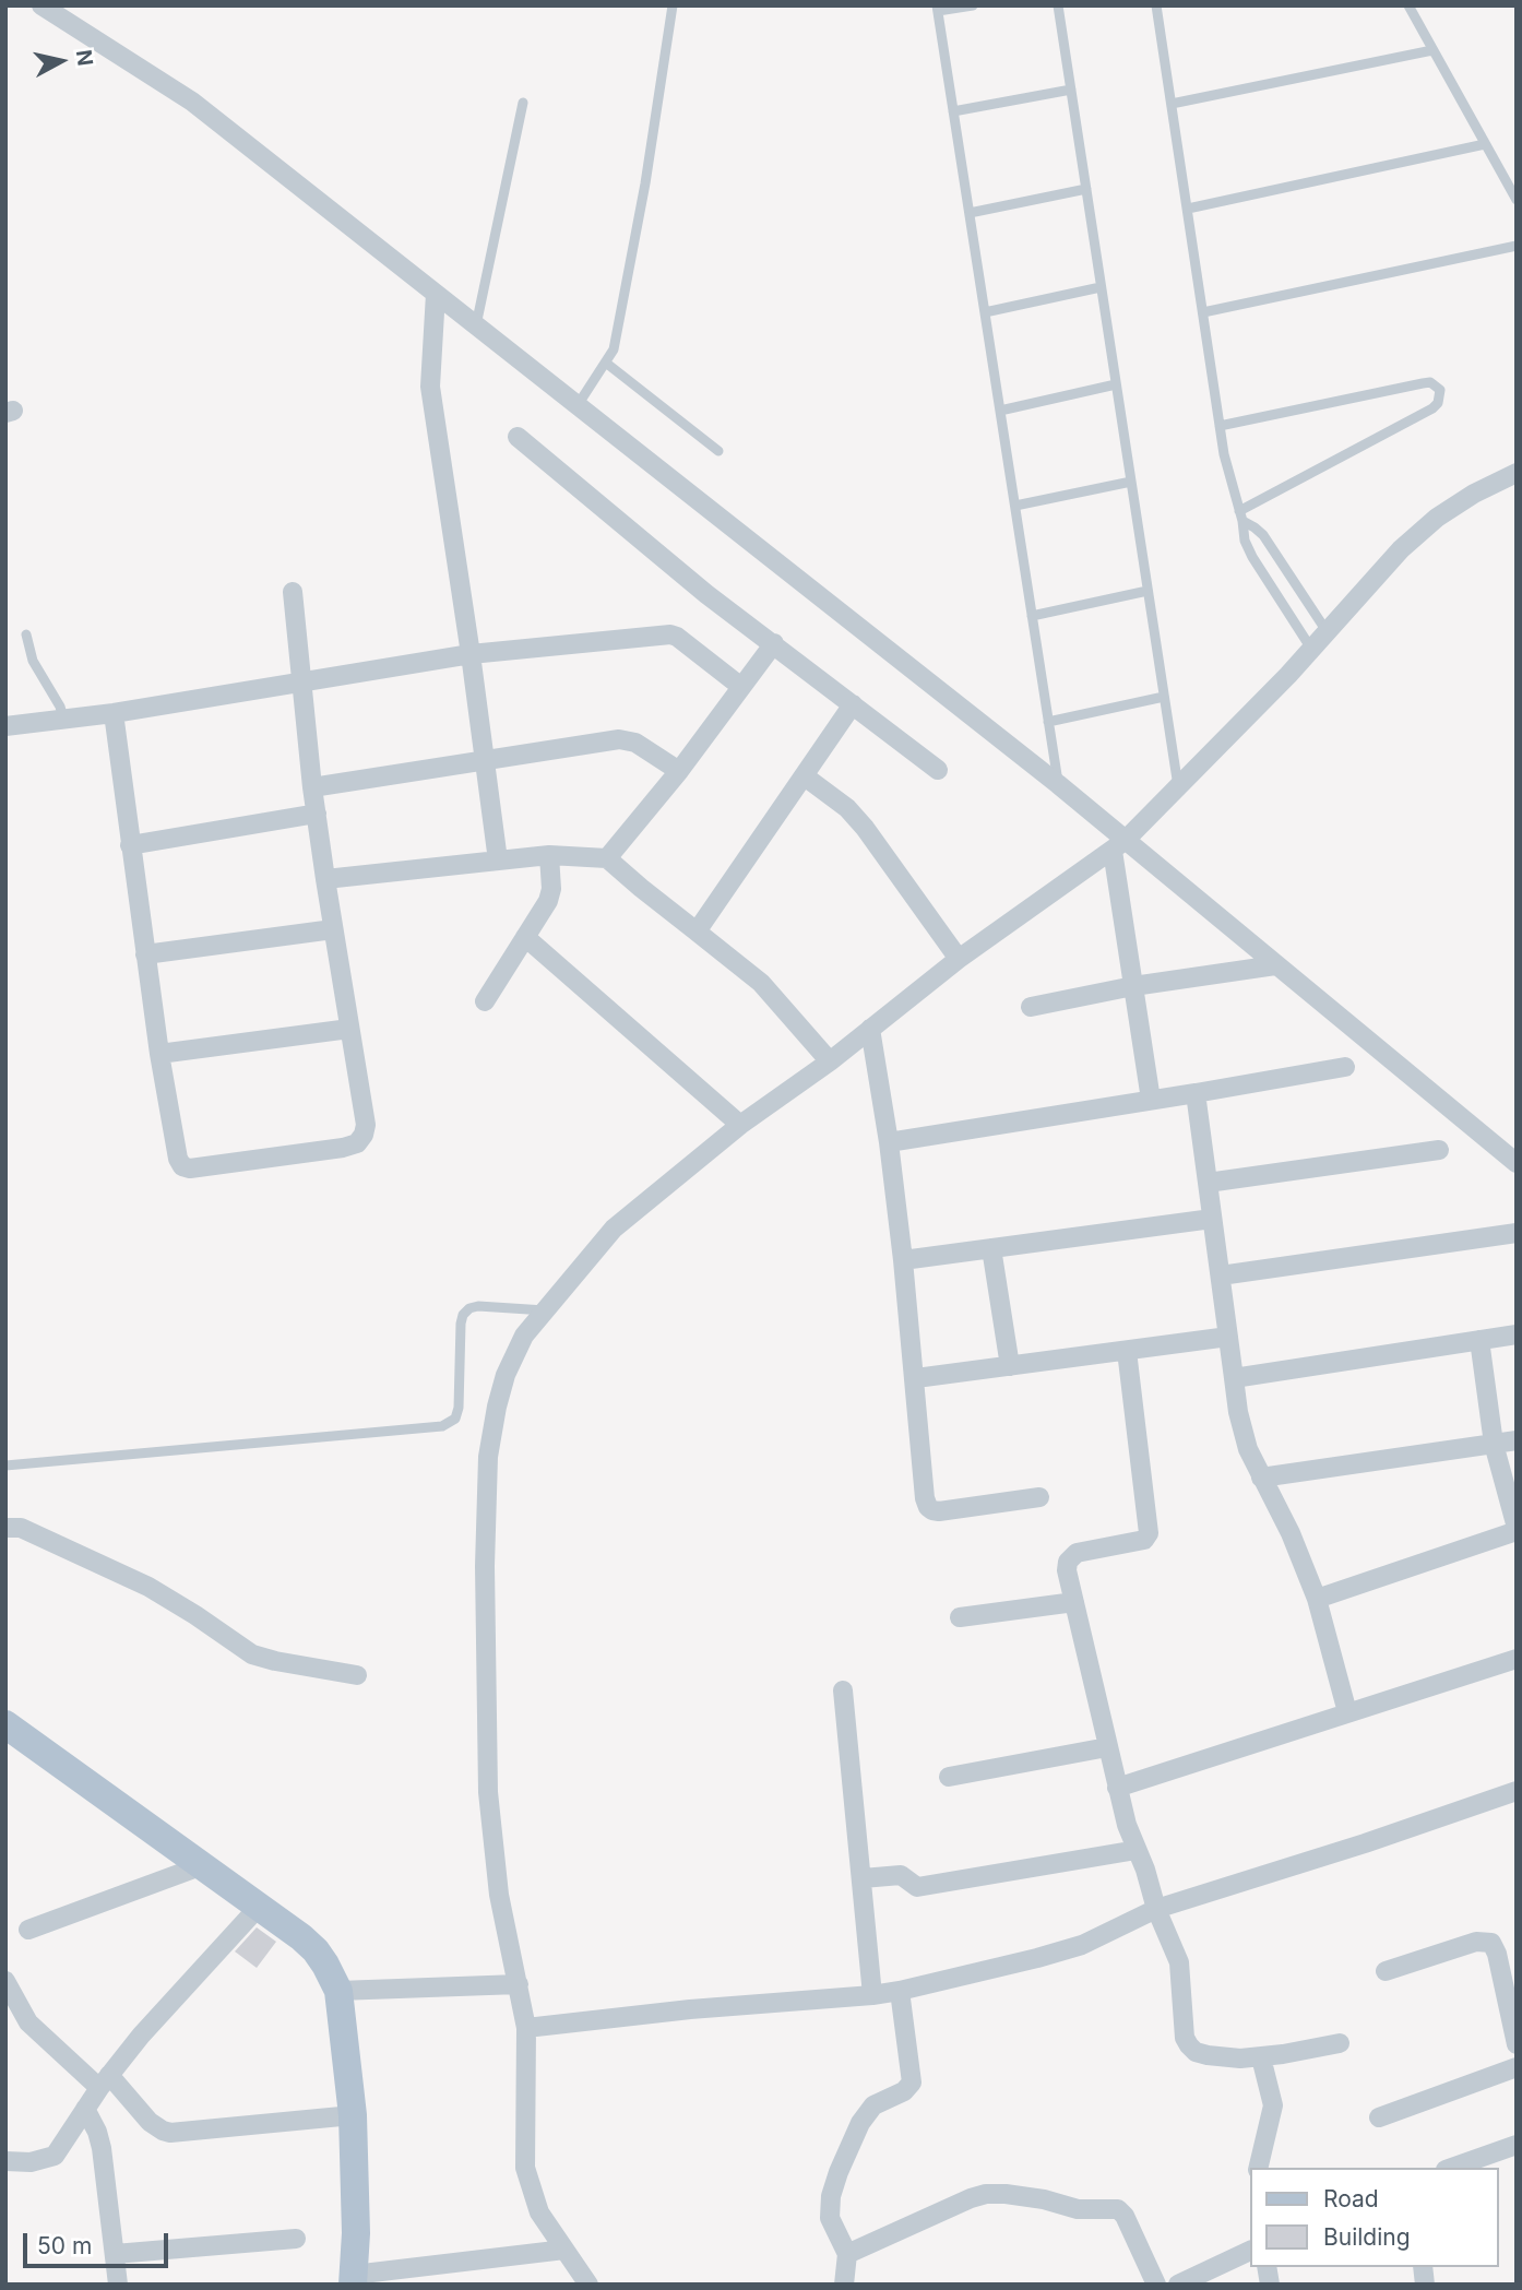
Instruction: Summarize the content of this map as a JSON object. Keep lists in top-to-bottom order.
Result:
{
  "legend": ["Road", "Building"],
  "scale_bar": "50 m",
  "north": "right"
}
